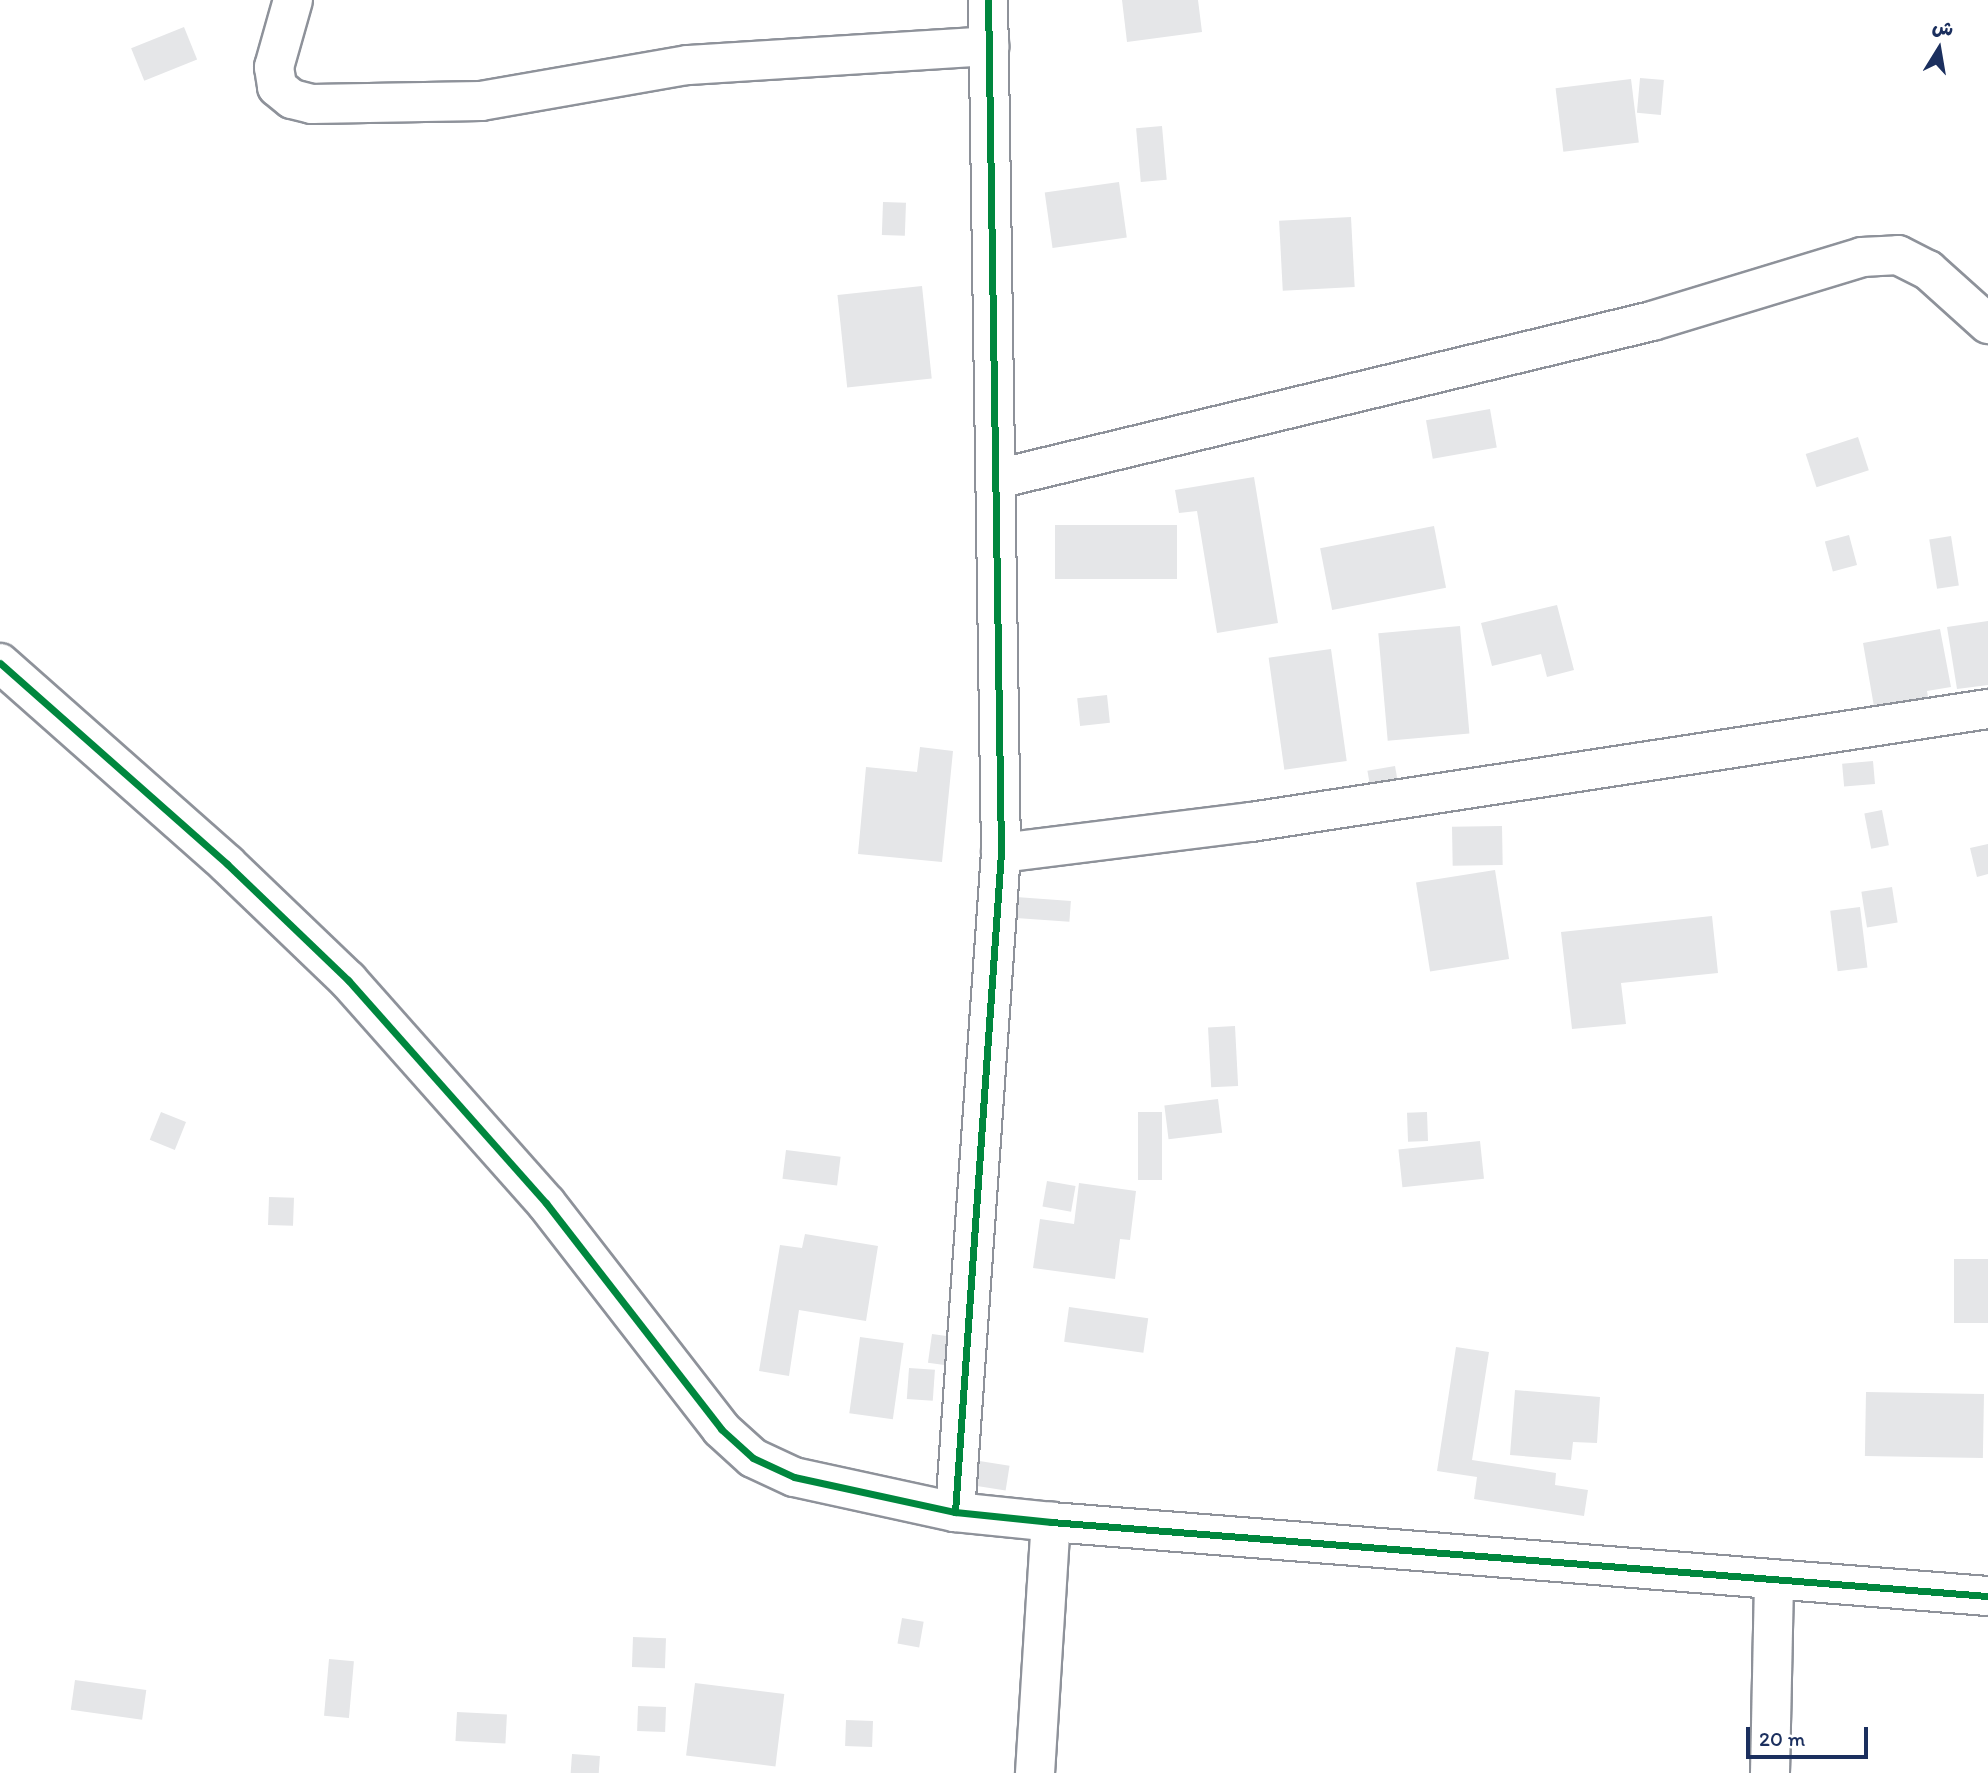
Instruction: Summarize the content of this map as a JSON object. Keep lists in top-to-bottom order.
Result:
{
  "scale_bar": "20 m",
  "north": "top"
}
